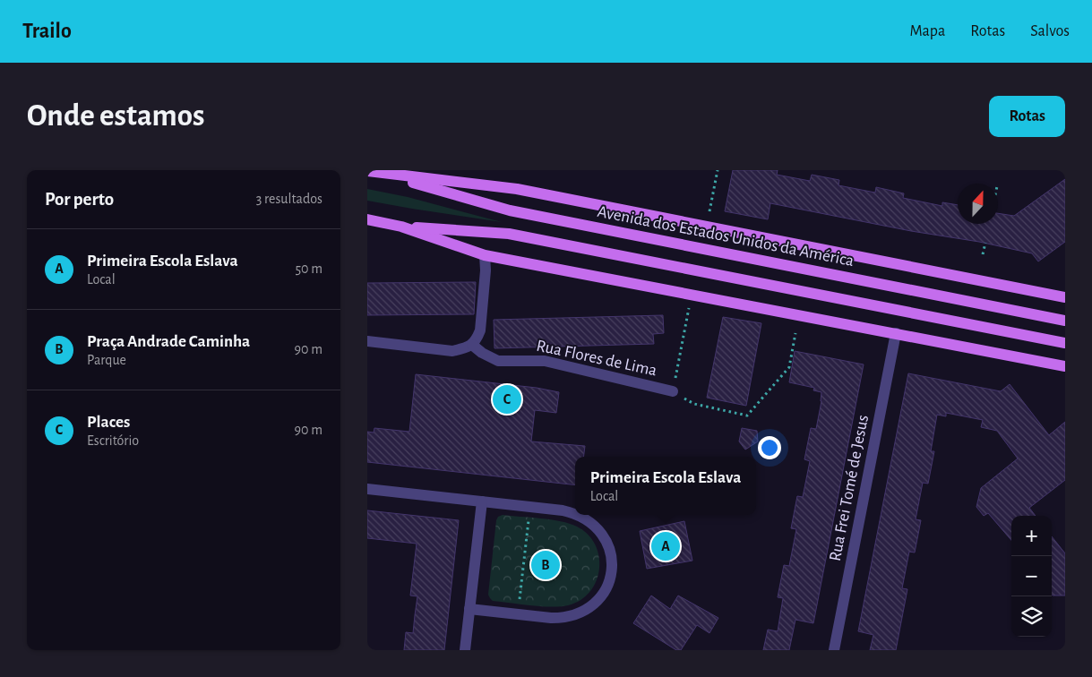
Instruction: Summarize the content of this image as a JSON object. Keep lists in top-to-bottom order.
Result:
{
  "streets": {
    "main road": ["Avenida dos Estados Unidos da América"],
    "street": ["Rua Flores de Lima", "Rua Frei Tomé de Jesus"]
  },
  "north": "top",
  "page": {
    "header": "Trailo",
    "nav": ["Mapa", "Rotas", "Salvos"],
    "buttons": "Rotas",
    "title": "Onde estamos",
    "heading": ["Por perto", "3 resultados"],
    "list": [
      {
        "mark": "A",
        "name": "Primeira Escola Eslava",
        "note": "Local",
        "value": "50 m"
      },
      {
        "mark": "B",
        "name": "Praça Andrade Caminha",
        "note": "Parque",
        "value": "90 m"
      },
      {
        "mark": "C",
        "name": "Places",
        "note": "Escritório",
        "value": "90 m"
      }
    ],
    "pins": ["C", "A", "B"],
    "popup": ["Primeira Escola Eslava", "Local"],
    "map_buttons": ["+", "−"]
  }
}
